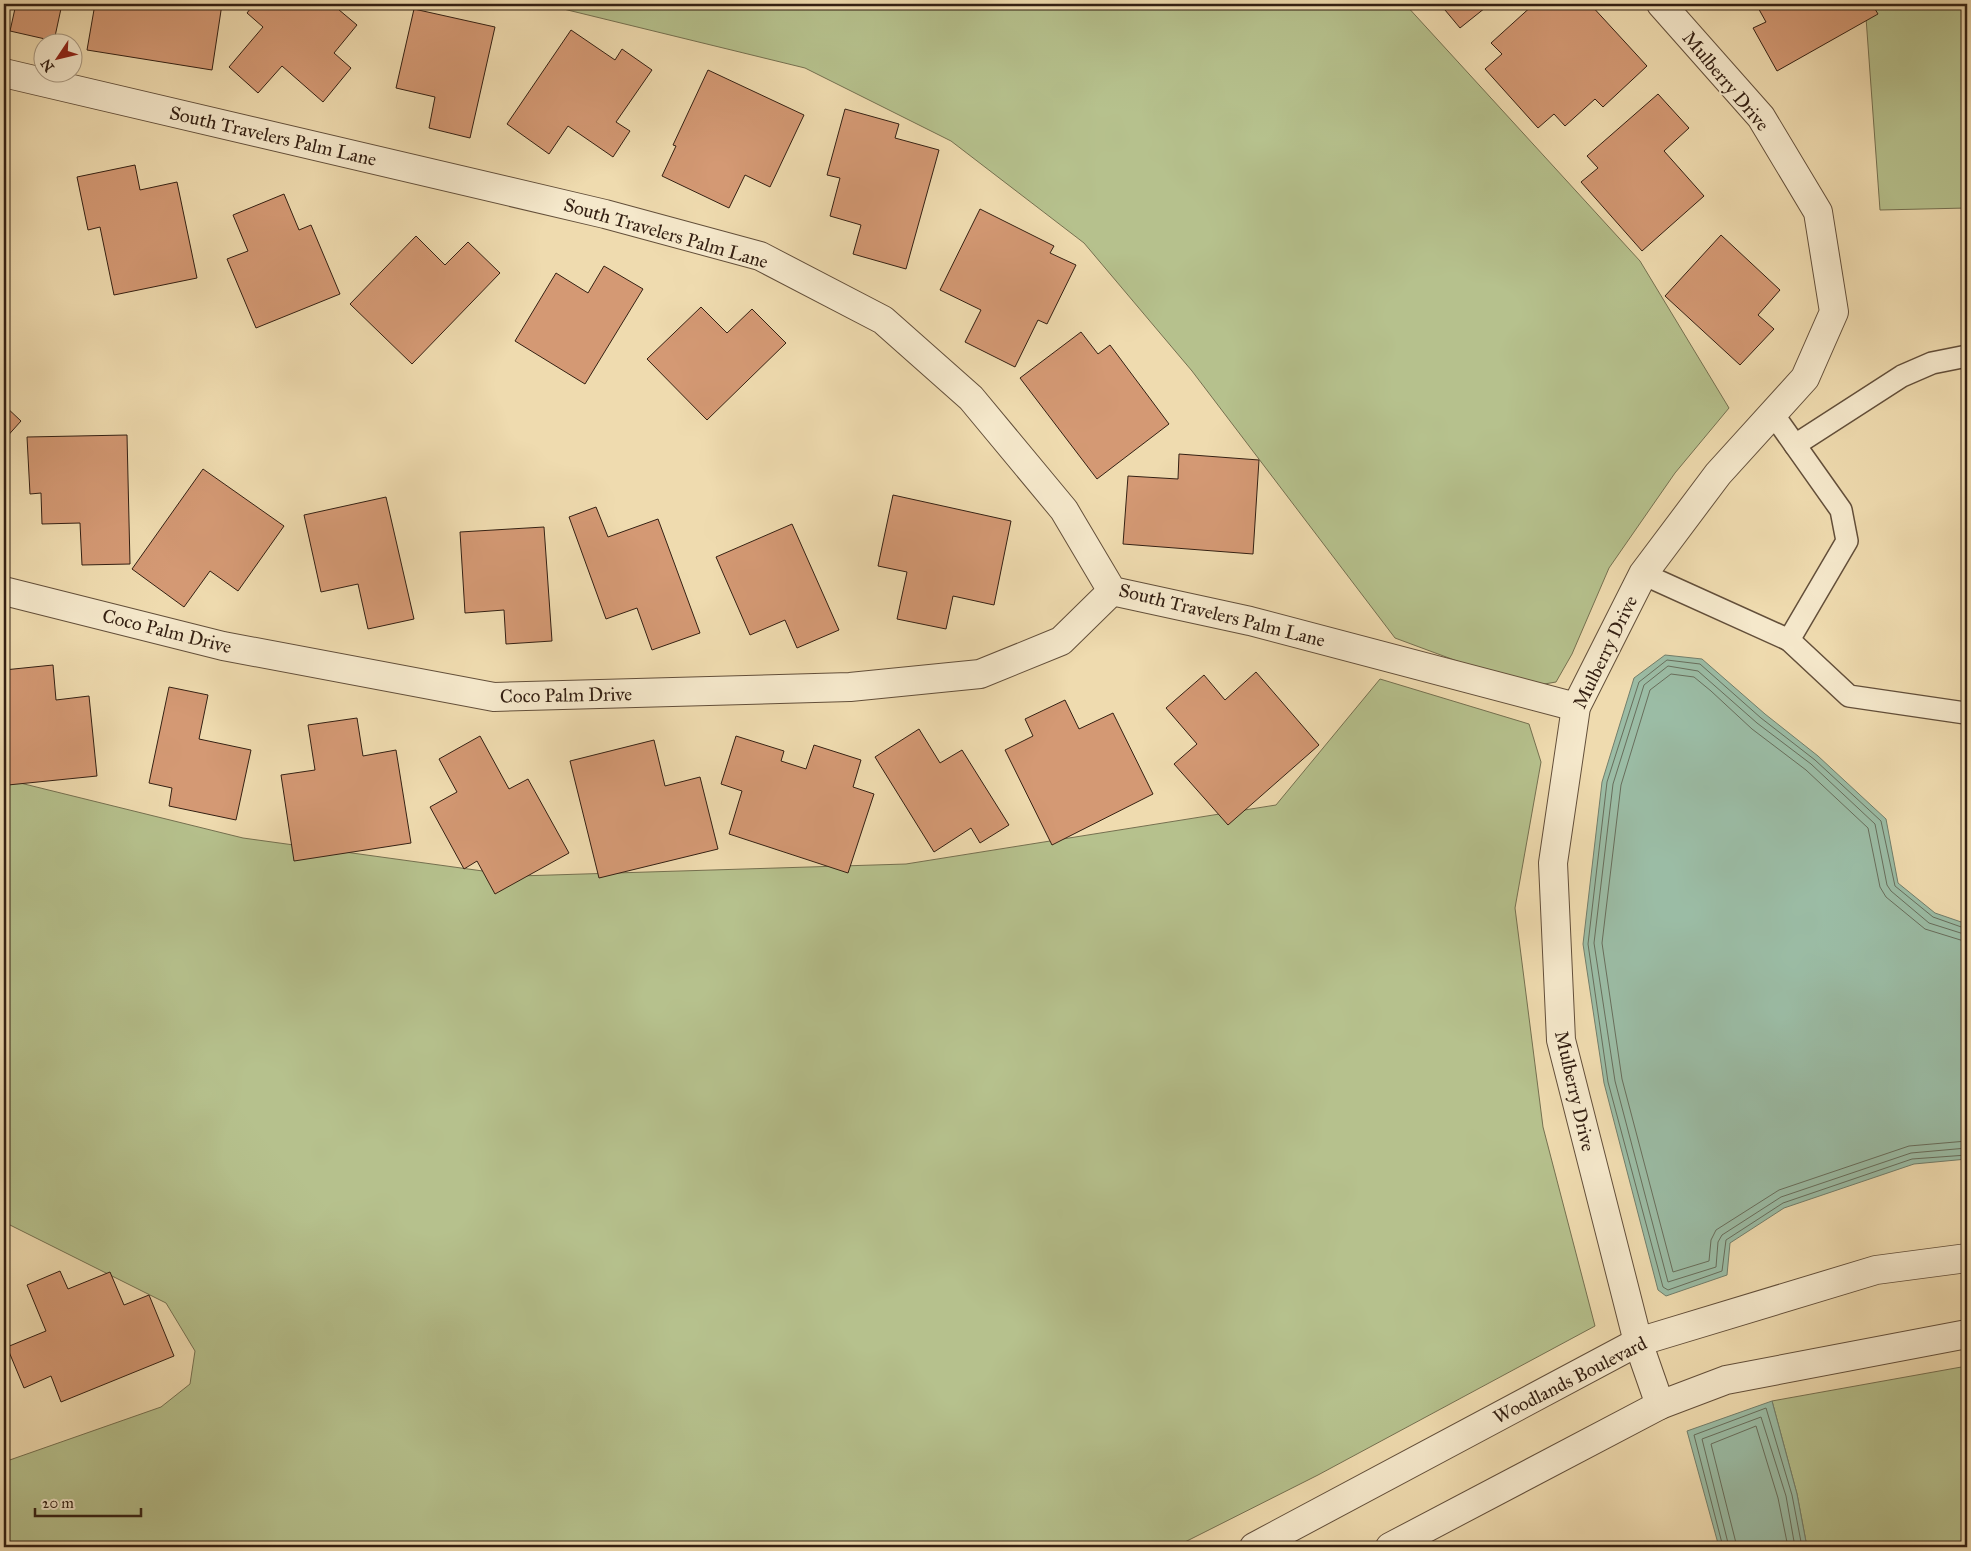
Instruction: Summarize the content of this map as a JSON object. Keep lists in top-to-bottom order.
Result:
{
  "streets": {
    "street": [
      "Mulberry Drive",
      "South Travelers Palm Lane",
      "Coco Palm Drive",
      "Woodlands Boulevard"
    ]
  },
  "crossings": [
    ["Mulberry Drive", "South Travelers Palm Lane"],
    ["Mulberry Drive", "Woodlands Boulevard"],
    ["South Travelers Palm Lane", "Coco Palm Drive"]
  ],
  "scale_bar": "20 m",
  "north": "bottom left"
}
